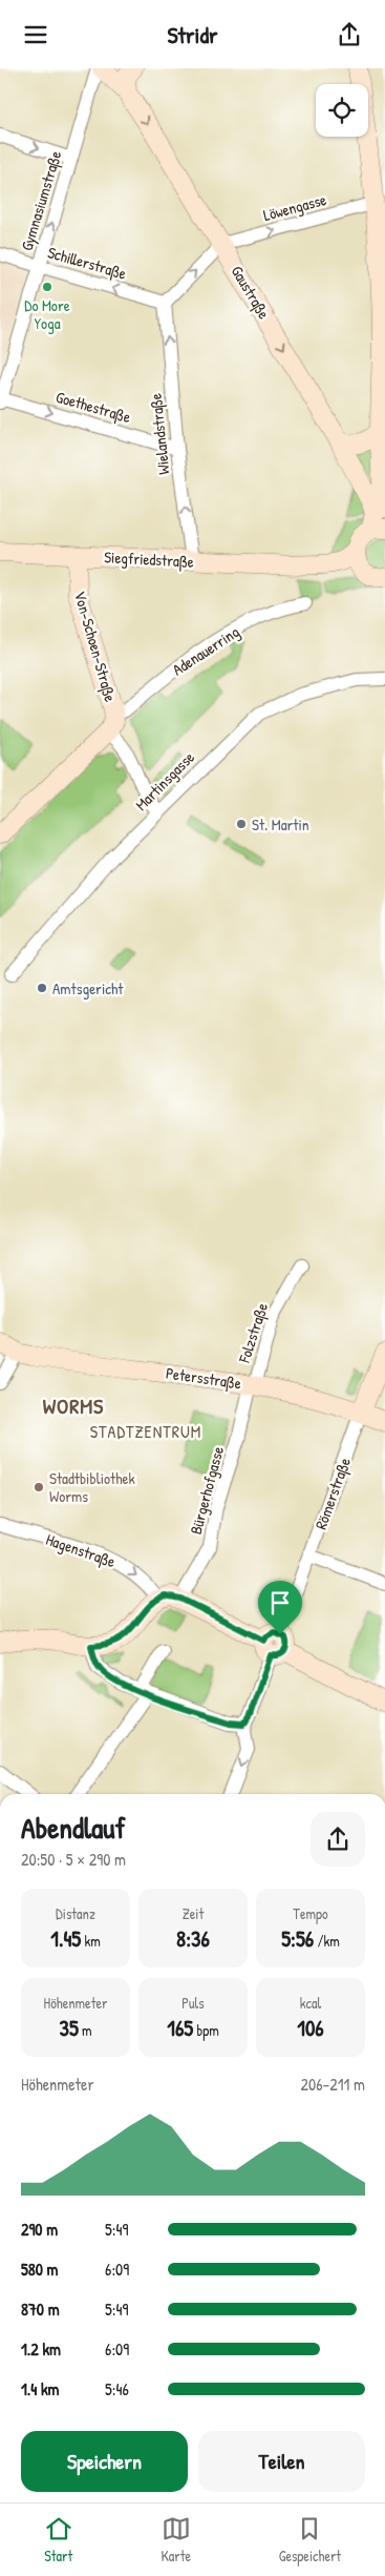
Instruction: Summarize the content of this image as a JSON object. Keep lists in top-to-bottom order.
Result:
{
  "streets": {
    "street": [
      "Gymnasiumstraße",
      "Löwengasse",
      "Schillerstraße",
      "Gaustraße",
      "Goethestraße",
      "Wielandstraße",
      "Siegfriedstraße",
      "Von-Schoen-Straße",
      "Adenauerring",
      "Martinsgasse",
      "Folzstraße",
      "Petersstraße",
      "Bürgerhofgasse",
      "Römerstraße",
      "Hagenstraße"
    ]
  },
  "crossings": [
    ["Gymnasiumstraße", "Schillerstraße"],
    ["Gymnasiumstraße", "Goethestraße"],
    ["Löwengasse", "Gaustraße"],
    ["Schillerstraße", "Wielandstraße"],
    ["Goethestraße", "Wielandstraße"],
    ["Wielandstraße", "Siegfriedstraße"],
    ["Siegfriedstraße", "Von-Schoen-Straße"],
    ["Von-Schoen-Straße", "Adenauerring"],
    ["Folzstraße", "Petersstraße"],
    ["Folzstraße", "Bürgerhofgasse"],
    ["Petersstraße", "Bürgerhofgasse"],
    ["Petersstraße", "Römerstraße"]
  ],
  "one_way": [
    "Löwengasse",
    "Schillerstraße",
    "Gaustraße",
    "Goethestraße",
    "Wielandstraße"
  ],
  "districts": ["WORMS", "STADTZENTRUM"],
  "places": [
    "Do More Yoga",
    "St. Martin",
    "Amtsgericht",
    "Stadtbibliothek Worms"
  ],
  "page": {
    "header": "Stridr",
    "heading": ["Abendlauf", "20:50 · 5 × 290 m"],
    "stats": [
      ["Distanz", "1.45 km"],
      ["Zeit", "8:36"],
      ["Tempo", "5:56 /km"],
      ["Höhenmeter", "35 m"],
      ["Puls", "165 bpm"],
      ["kcal", "106"]
    ],
    "chart": ["Höhenmeter", "206–211 m"],
    "list": [
      {
        "name": "290 m",
        "note": "5:49"
      },
      {
        "name": "580 m",
        "note": "6:09"
      },
      {
        "name": "870 m",
        "note": "5:49"
      },
      {
        "name": "1.2 km",
        "note": "6:09"
      },
      {
        "name": "1.4 km",
        "note": "5:46"
      }
    ],
    "buttons": ["Speichern", "Teilen"],
    "tabs": ["Start", "Karte", "Gespeichert"]
  }
}
